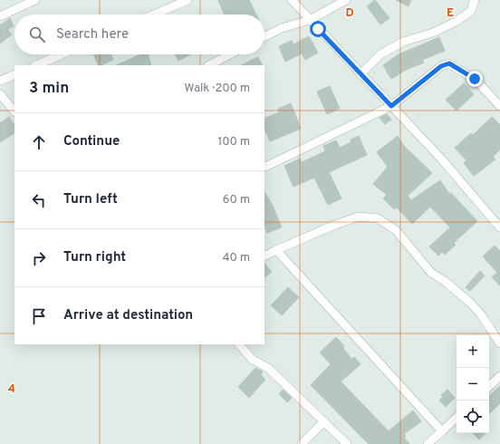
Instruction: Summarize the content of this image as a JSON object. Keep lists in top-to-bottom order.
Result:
{
  "page": {
    "search": "Search here",
    "heading": ["3 min", "Walk · 200 m"],
    "list": [
      ["Continue", "100 m"],
      ["Turn left", "60 m"],
      ["Turn right", "40 m"],
      "Arrive at destination"
    ],
    "map_buttons": ["+", "−"]
  },
  "grid": {
    "columns": ["D", "E"],
    "rows": ["4"]
  }
}
